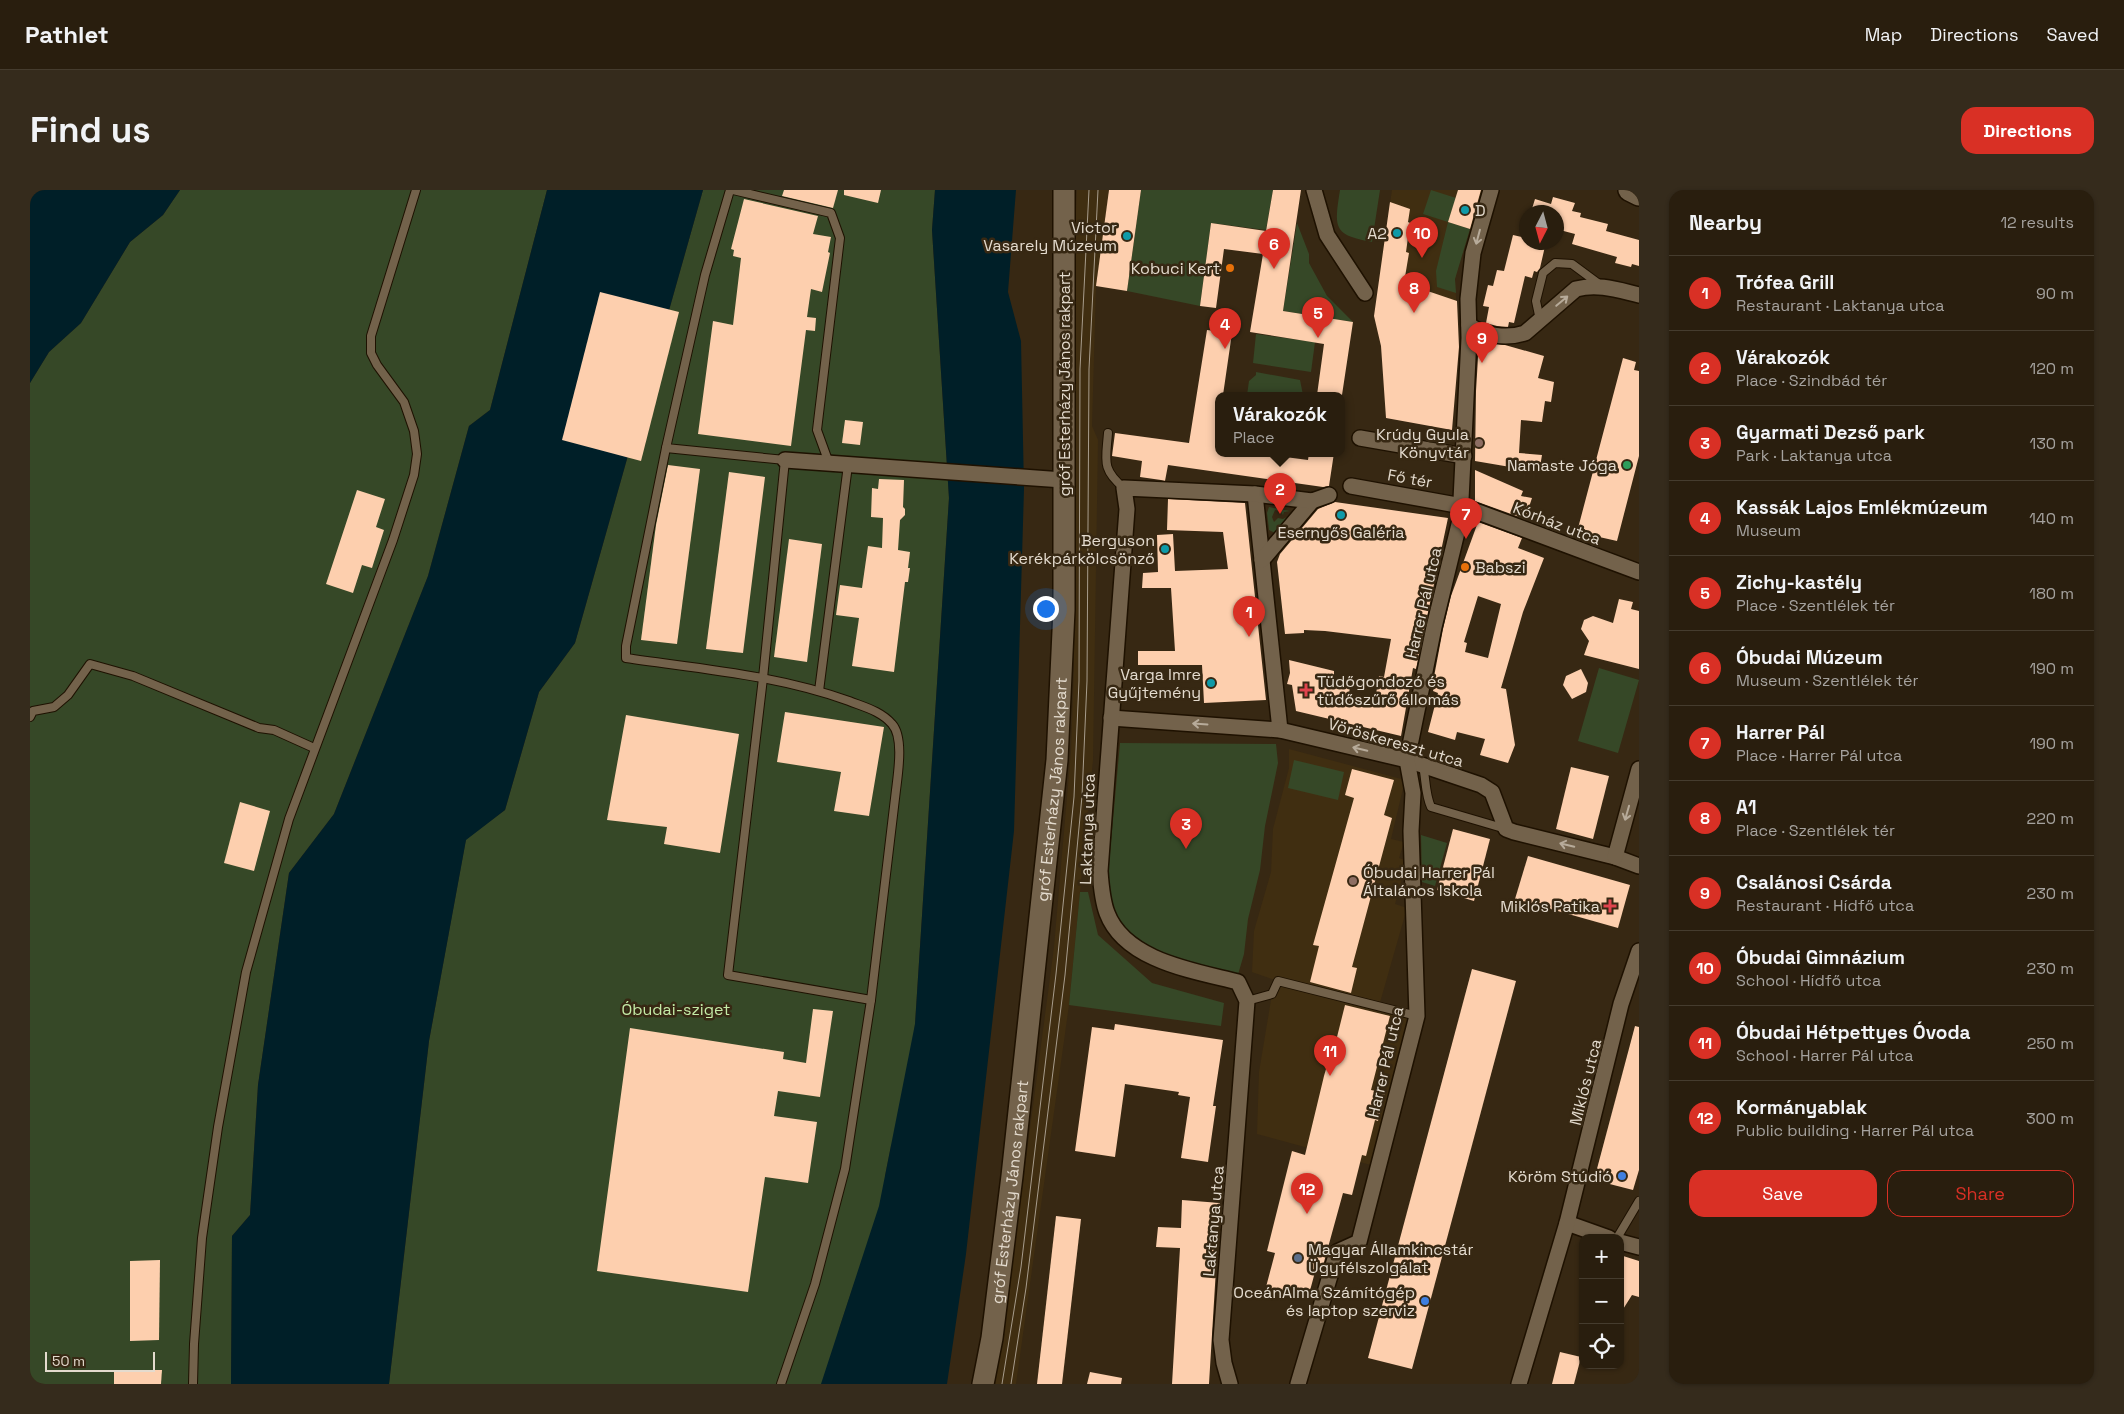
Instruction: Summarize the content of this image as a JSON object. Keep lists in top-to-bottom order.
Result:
{
  "streets": {
    "main road": ["gróf Esterházy János rakpart"],
    "street": [
      "Fő tér",
      "Kórház utca",
      "Harrer Pál utca",
      "Vöröskereszt utca",
      "Laktanya utca",
      "Miklós utca"
    ]
  },
  "crossings": [
    ["Fő tér", "Kórház utca"],
    ["Fő tér", "Harrer Pál utca"],
    ["Kórház utca", "Harrer Pál utca"],
    ["Harrer Pál utca", "Vöröskereszt utca"],
    ["Vöröskereszt utca", "Laktanya utca"]
  ],
  "one_way": ["Vöröskereszt utca"],
  "parks": ["Óbudai-sziget"],
  "places": {
    "other": [
      "D",
      "A2",
      "Victor Vasarely Múzeum",
      "Kobuci Kert",
      "Krúdy Gyula Könyvtár",
      "Namaste Jóga",
      "Esernyős Galéria",
      "Berguson Kerékpárkölcsönző",
      "Babszi",
      "Varga Imre Gyűjtemény",
      "Óbudai Harrer Pál Általános Iskola",
      "Köröm Stúdió",
      "Magyar Államkincstár Ügyfélszolgálat",
      "OceánAlma Számítógép és laptop szerviz"
    ],
    "health": ["Tüdőgondozó és tüdőszűrő állomás", "Miklós Patika"]
  },
  "scale_bar": "50 m",
  "north": "bottom",
  "page": {
    "header": "Pathlet",
    "nav": ["Map", "Directions", "Saved"],
    "buttons": [
      "Directions",
      ["Save", "Share"]
    ],
    "title": "Find us",
    "heading": ["Nearby", "12 results"],
    "pins": [
      "10",
      "6",
      "8",
      "5",
      "4",
      "9",
      "2",
      "7",
      "1",
      "3",
      "11",
      "12"
    ],
    "list": [
      {
        "mark": "1",
        "name": "Trófea Grill",
        "note": "Restaurant · Laktanya utca",
        "value": "90 m"
      },
      {
        "mark": "2",
        "name": "Várakozók",
        "note": "Place · Szindbád tér",
        "value": "120 m"
      },
      {
        "mark": "3",
        "name": "Gyarmati Dezső park",
        "note": "Park · Laktanya utca",
        "value": "130 m"
      },
      {
        "mark": "4",
        "name": "Kassák Lajos Emlékmúzeum",
        "note": "Museum",
        "value": "140 m"
      },
      {
        "mark": "5",
        "name": "Zichy-kastély",
        "note": "Place · Szentlélek tér",
        "value": "180 m"
      },
      {
        "mark": "6",
        "name": "Óbudai Múzeum",
        "note": "Museum · Szentlélek tér",
        "value": "190 m"
      },
      {
        "mark": "7",
        "name": "Harrer Pál",
        "note": "Place · Harrer Pál utca",
        "value": "190 m"
      },
      {
        "mark": "8",
        "name": "A1",
        "note": "Place · Szentlélek tér",
        "value": "220 m"
      },
      {
        "mark": "9",
        "name": "Csalánosi Csárda",
        "note": "Restaurant · Hídfő utca",
        "value": "230 m"
      },
      {
        "mark": "10",
        "name": "Óbudai Gimnázium",
        "note": "School · Hídfő utca",
        "value": "230 m"
      },
      {
        "mark": "11",
        "name": "Óbudai Hétpettyes Óvoda",
        "note": "School · Harrer Pál utca",
        "value": "250 m"
      },
      {
        "mark": "12",
        "name": "Kormányablak",
        "note": "Public building · Harrer Pál utca",
        "value": "300 m"
      }
    ],
    "popup": ["Várakozók", "Place"],
    "map_buttons": ["+", "−"],
    "scale": "50 m"
  }
}
